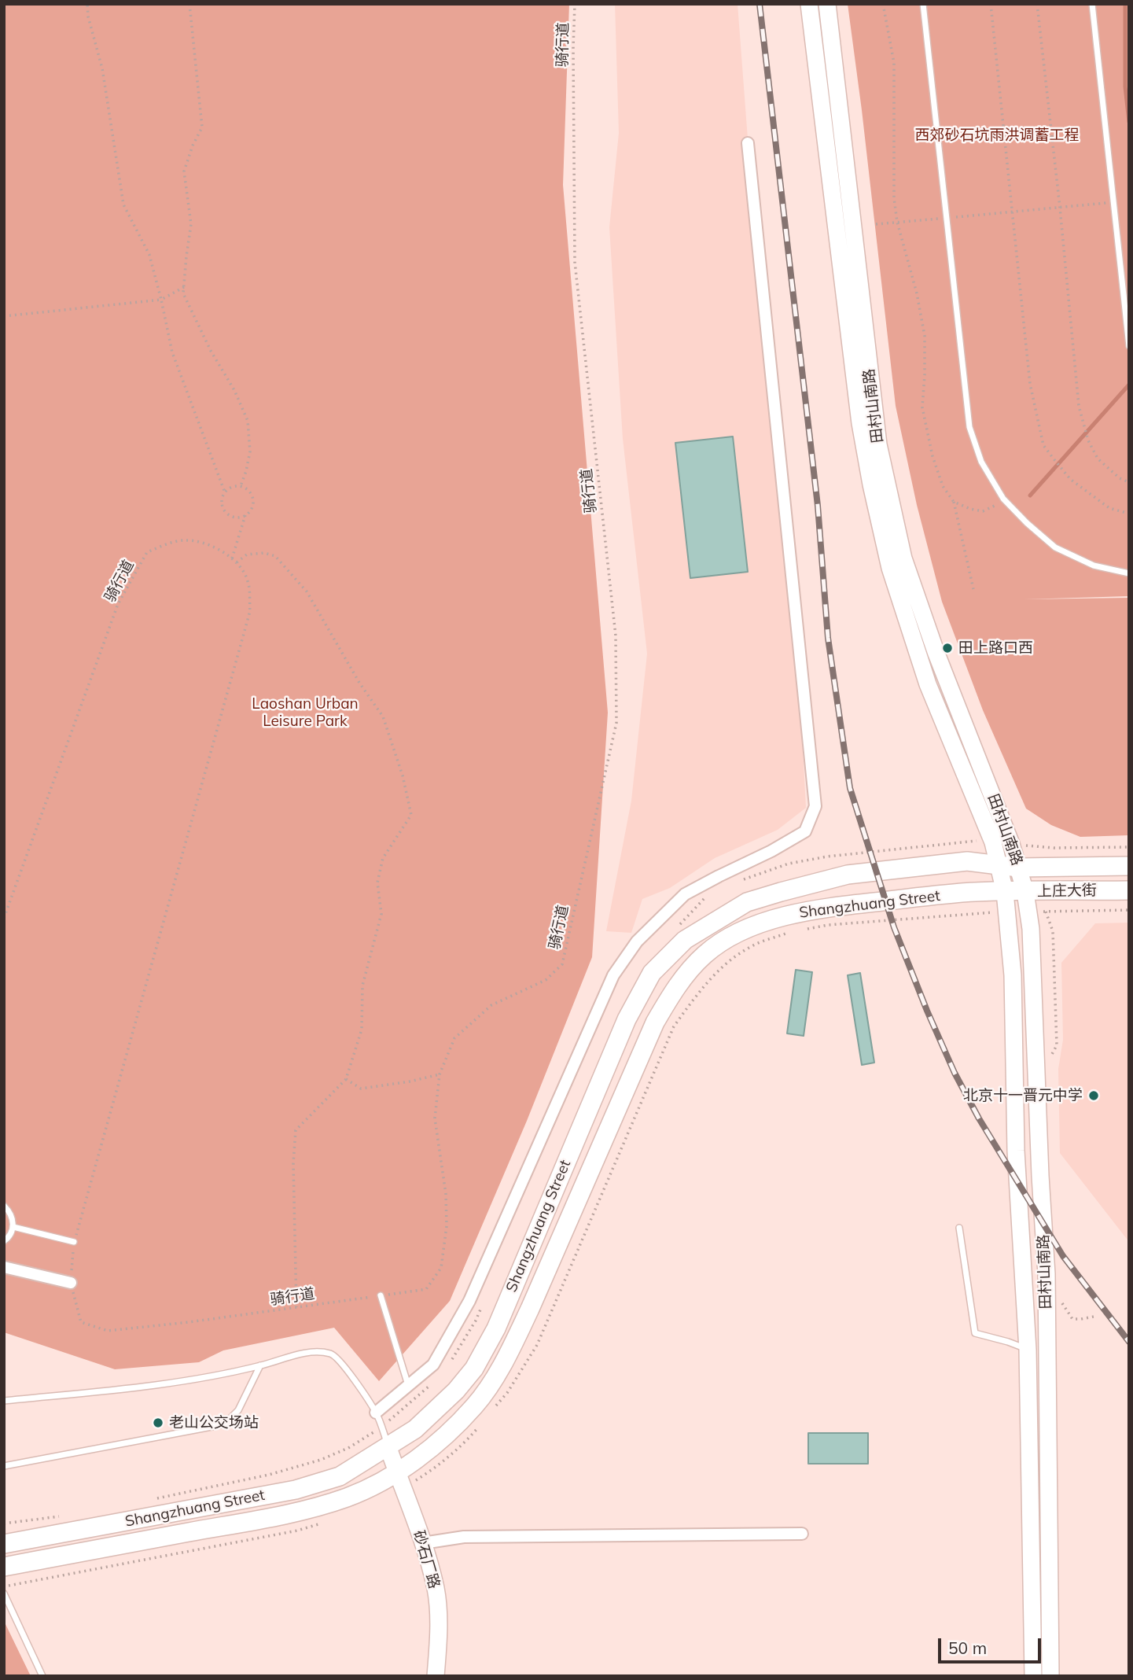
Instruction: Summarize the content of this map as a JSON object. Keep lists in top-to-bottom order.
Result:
{
  "streets": {
    "main road": [
      "田村山南路",
      "上庄大街",
      "Shangzhuang Street",
      "砂石厂路"
    ],
    "path": ["骑行道"]
  },
  "crossings": [
    ["田村山南路", "上庄大街"],
    ["田村山南路", "Shangzhuang Street"],
    ["上庄大街", "Shangzhuang Street"],
    ["Shangzhuang Street", "砂石厂路"]
  ],
  "parks": ["西郊砂石坑雨洪调蓄工程", "Laoshan Urban Leisure Park"],
  "places": ["田上路口西", "北京十一晋元中学", "老山公交场站"],
  "scale_bar": "50 m"
}
